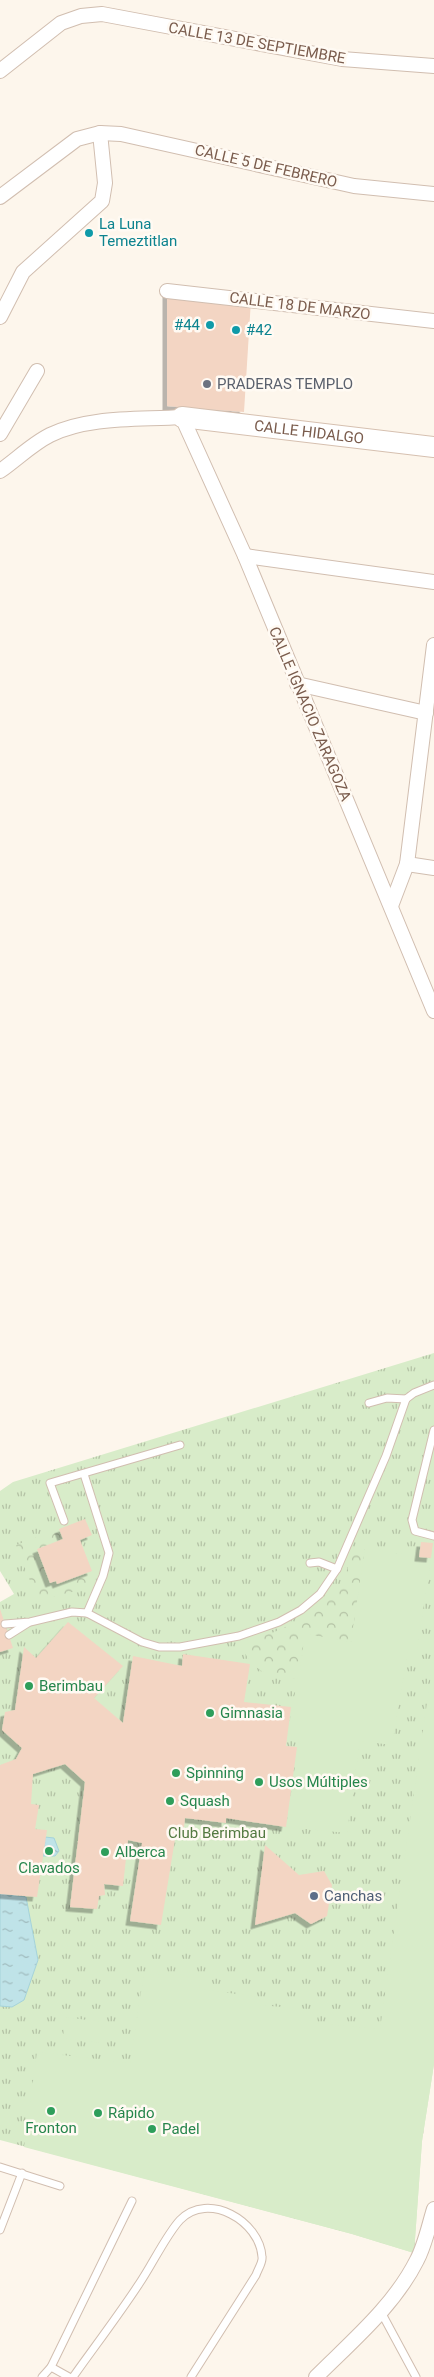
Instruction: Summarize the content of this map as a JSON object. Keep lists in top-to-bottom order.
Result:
{
  "streets": {
    "street": [
      "CALLE 13 DE SEPTIEMBRE",
      "CALLE 5 DE FEBRERO",
      "CALLE 18 DE MARZO",
      "CALLE HIDALGO",
      "CALLE IGNACIO ZARAGOZA"
    ]
  },
  "crossings": [
    ["CALLE HIDALGO", "CALLE IGNACIO ZARAGOZA"]
  ],
  "parks": ["Club Berimbau"],
  "places": [
    "La Luna Temeztitlan",
    "#44",
    "#42",
    "PRADERAS TEMPLO",
    "Berimbau",
    "Gimnasia",
    "Spinning",
    "Usos Múltiples",
    "Squash",
    "Clavados",
    "Alberca",
    "Canchas",
    "Fronton",
    "Rápido",
    "Padel"
  ]
}
